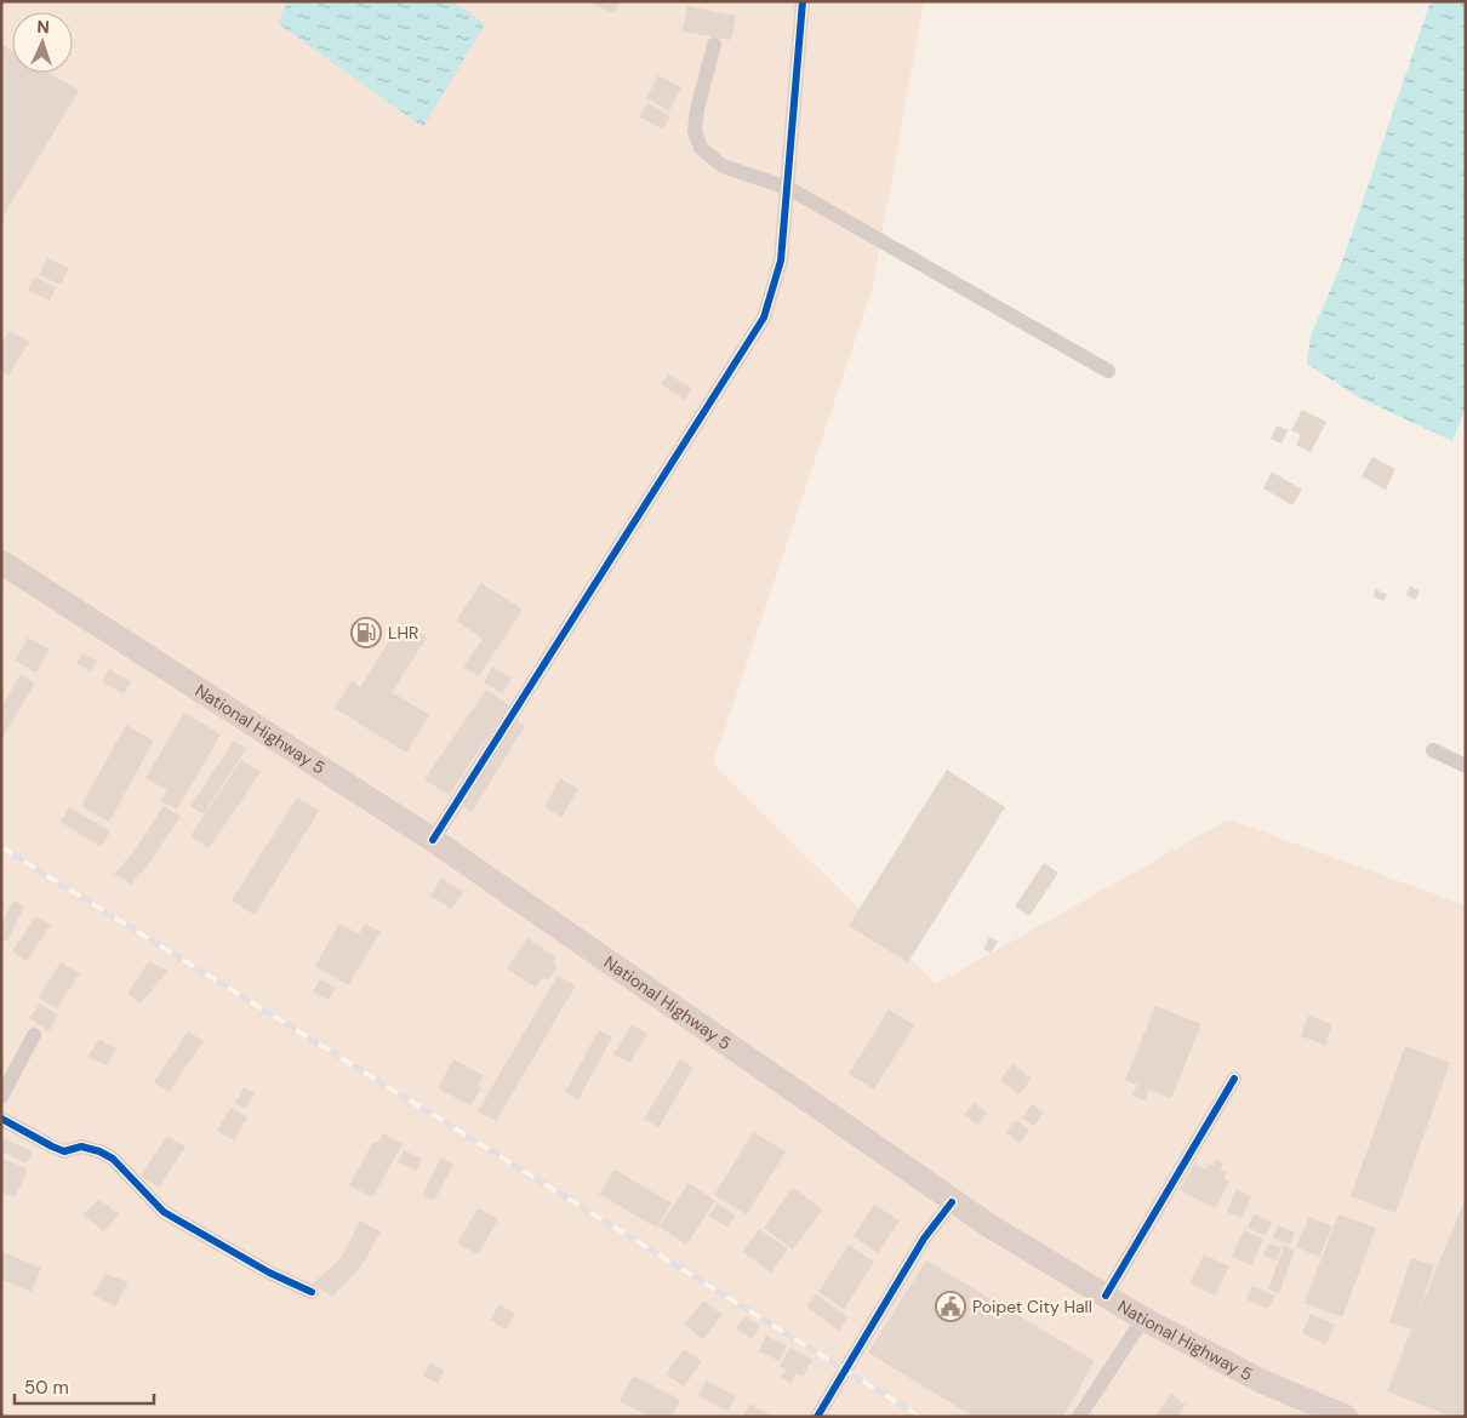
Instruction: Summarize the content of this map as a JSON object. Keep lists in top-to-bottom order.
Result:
{
  "streets": {
    "highway": ["National Highway 5"]
  },
  "places": {
    "fuel station": ["LHR"],
    "public building": ["Poipet City Hall"]
  },
  "scale_bar": "50 m",
  "north": "top"
}
